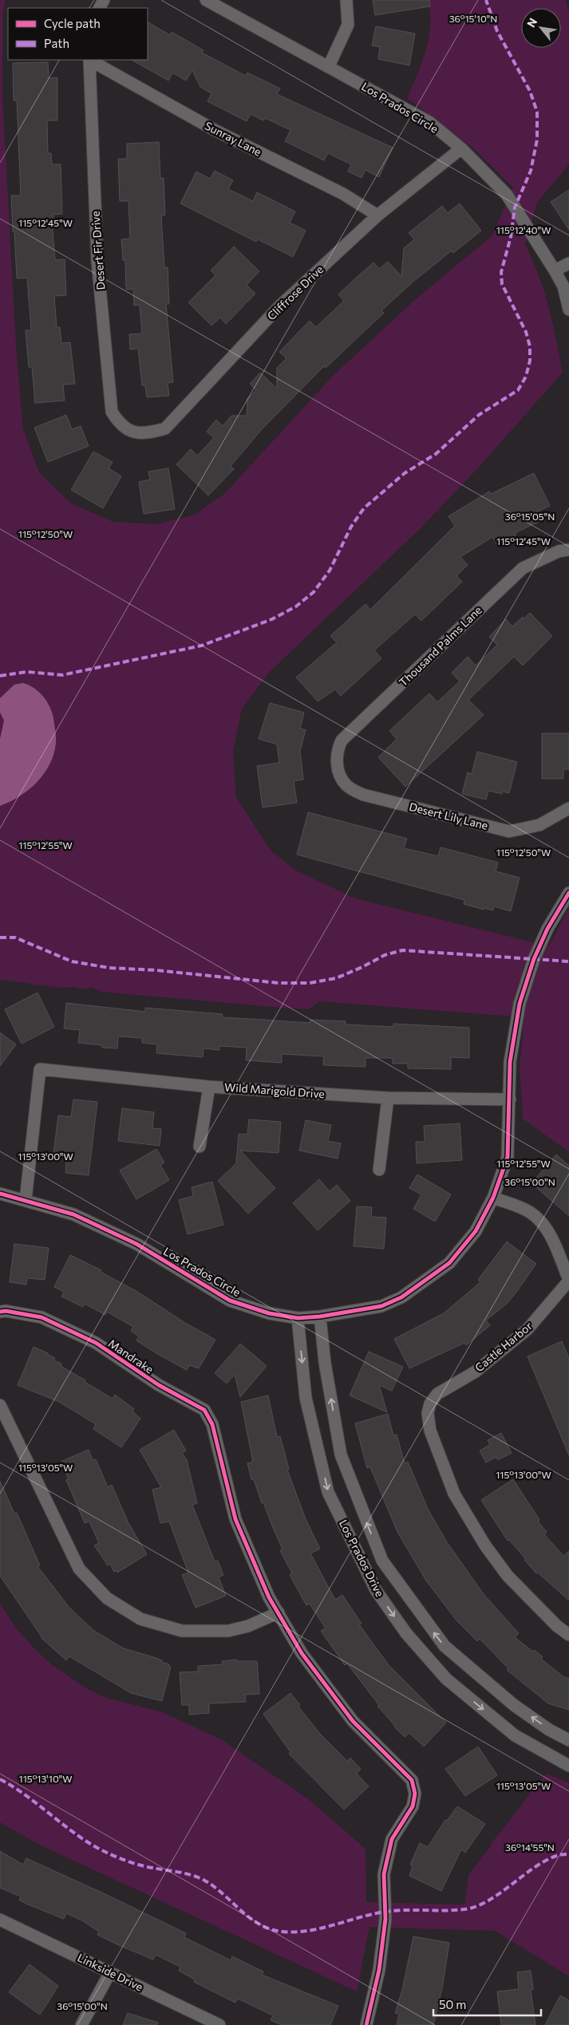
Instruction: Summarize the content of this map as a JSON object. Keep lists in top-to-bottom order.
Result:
{
  "streets": {
    "street": [
      "Los Prados Circle",
      "Sunray Lane",
      "Desert Fir Drive",
      "Cliffrose Drive",
      "Thousand Palms Lane",
      "Desert Lily Lane",
      "Wild Marigold Drive",
      "Castle Harbor",
      "Mandrake",
      "Los Prados Drive",
      "Linkside Drive"
    ]
  },
  "crossings": [
    ["Los Prados Circle", "Cliffrose Drive"],
    ["Los Prados Circle", "Wild Marigold Drive"],
    ["Los Prados Circle", "Los Prados Drive"],
    ["Sunray Lane", "Cliffrose Drive"],
    ["Desert Fir Drive", "Cliffrose Drive"],
    ["Thousand Palms Lane", "Desert Lily Lane"]
  ],
  "legend": ["Cycle path", "Path"],
  "scale_bar": "50 m",
  "north": "top left",
  "coordinates": [
    "36°15'10\"N",
    "115°12'45\"W",
    "115°12'40\"W",
    "36°15'05\"N",
    "115°12'50\"W",
    "115°12'55\"W",
    "115°13'00\"W",
    "36°15'00\"N",
    "115°13'05\"W",
    "115°13'10\"W",
    "36°14'55\"N"
  ]
}
